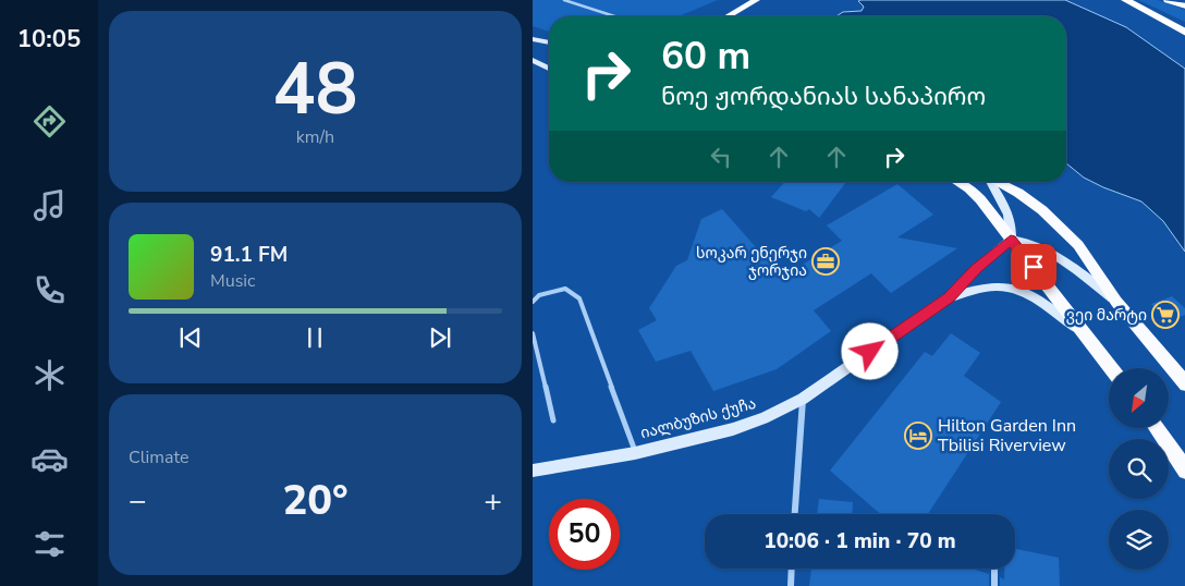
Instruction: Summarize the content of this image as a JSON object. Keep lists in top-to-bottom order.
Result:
{
  "streets": {
    "main road": ["იალბუზის ქუჩა"]
  },
  "places": {
    "office": ["სოკარ ენერჯი ჯორჯია"],
    "supermarket": ["ვეი მარტი"],
    "hotel": ["Hilton Garden Inn Tbilisi Riverview"]
  },
  "north": "bottom left",
  "page": {
    "tabs": "10:05",
    "tile": [
      ["48", "km/h"],
      "Climate"
    ],
    "turn": ["60 m", "ნოე ჟორდანიას სანაპირო"],
    "song": ["91.1 FM", "Music"],
    "heat": ["−", "20°", "+"],
    "limit": "50",
    "trip": "10:06 · 1 min · 70 m"
  }
}
